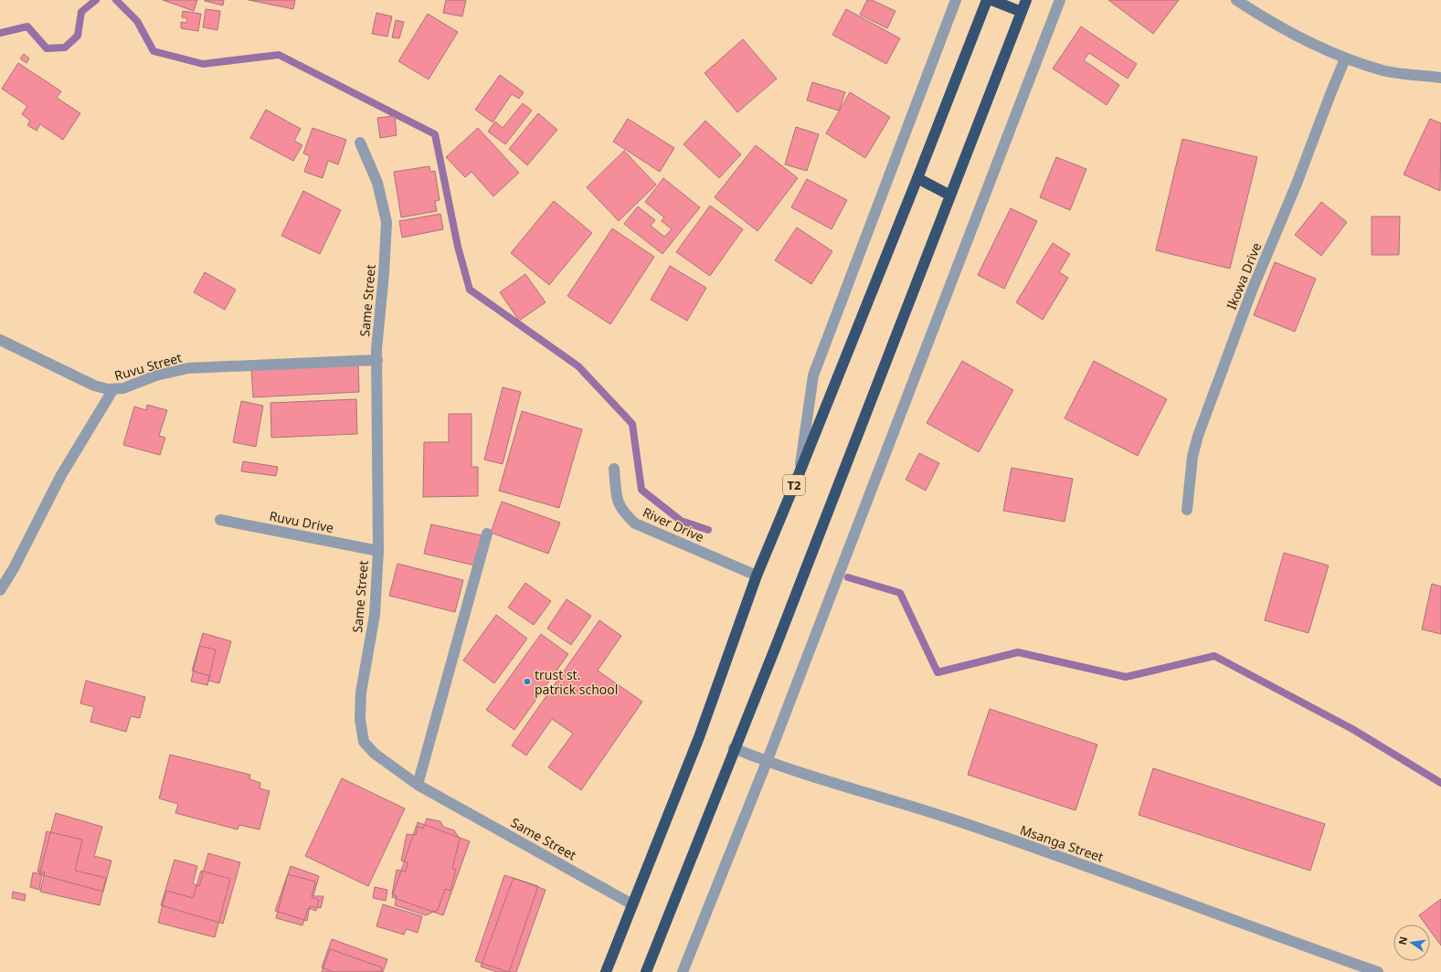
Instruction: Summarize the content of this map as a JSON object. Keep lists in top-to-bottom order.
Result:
{
  "streets": {
    "highway": ["T2"],
    "street": [
      "Ikowa Drive",
      "Same Street",
      "Ruvu Street",
      "Ruvu Drive",
      "River Drive",
      "Msanga Street"
    ]
  },
  "crossings": [
    ["Same Street", "Ruvu Street"],
    ["Same Street", "T2"],
    ["Same Street", "Ruvu Drive"],
    ["T2", "River Drive"]
  ],
  "places": ["trust st. patrick school"],
  "north": "left"
}
